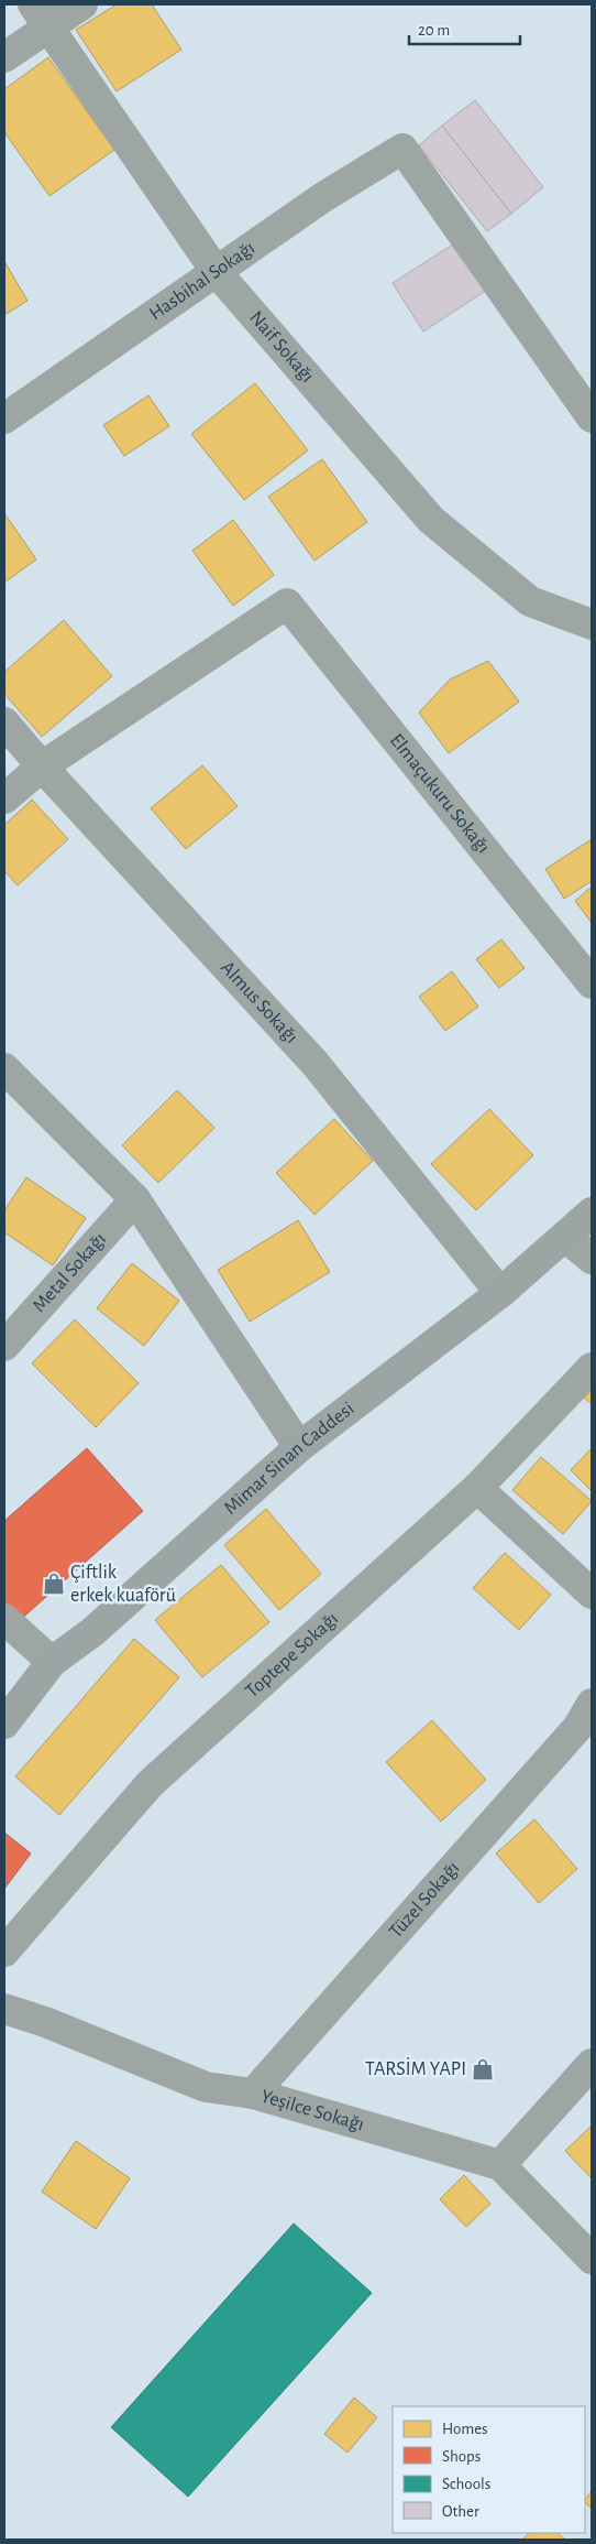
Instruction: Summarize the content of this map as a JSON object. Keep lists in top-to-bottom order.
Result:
{
  "streets": {
    "street": [
      "Hasbihal Sokağı",
      "Naif Sokağı",
      "Elmaçukuru Sokağı",
      "Almus Sokağı",
      "Metal Sokağı",
      "Mimar Sinan Caddesi",
      "Toptepe Sokağı",
      "Tüzel Sokağı",
      "Yeşilce Sokağı"
    ]
  },
  "crossings": [
    ["Hasbihal Sokağı", "Naif Sokağı"],
    ["Elmaçukuru Sokağı", "Almus Sokağı"],
    ["Almus Sokağı", "Mimar Sinan Caddesi"],
    ["Tüzel Sokağı", "Yeşilce Sokağı"]
  ],
  "places": {
    "shop": ["Çiftlik erkek kuaförü", "TARSİM YAPI"]
  },
  "legend": [
    "Homes",
    "Shops",
    "Schools",
    "Other"
  ],
  "scale_bar": "20 m"
}
